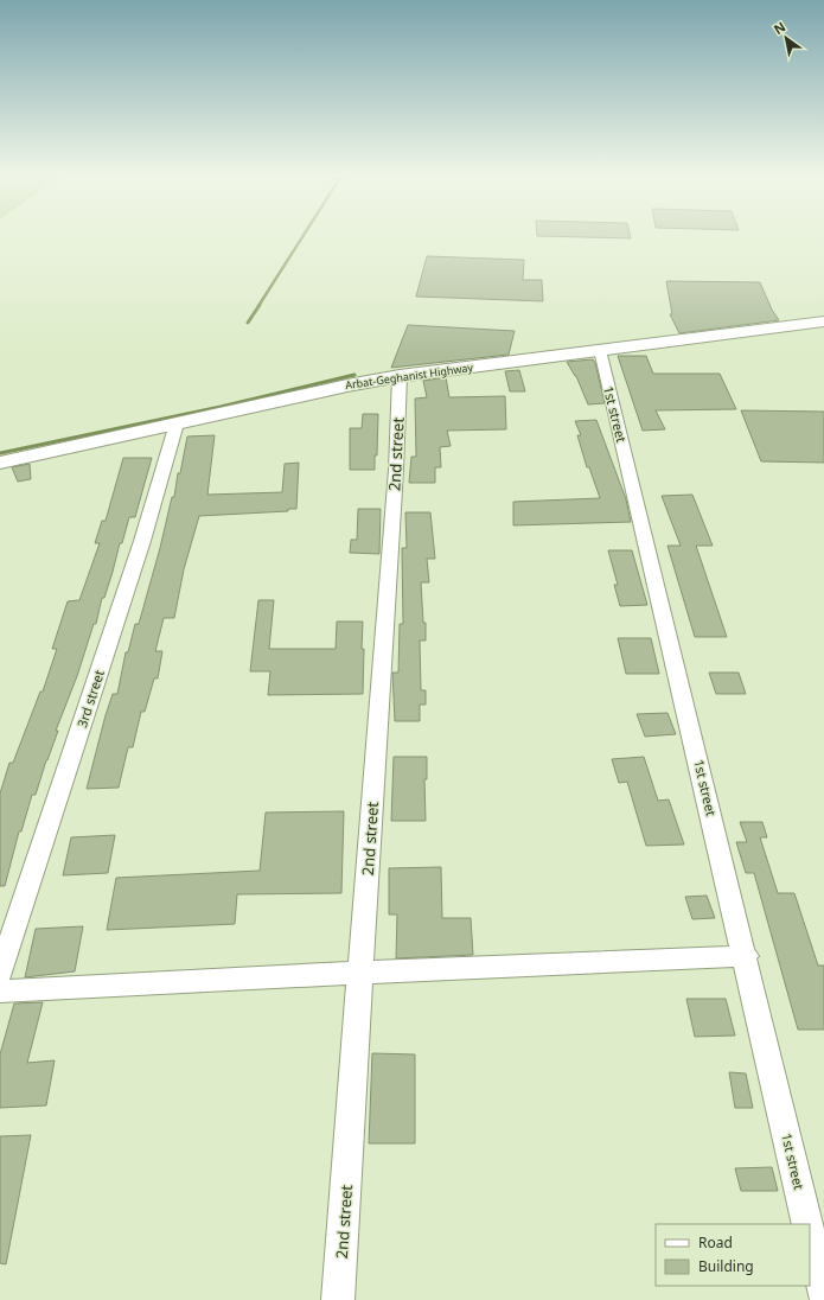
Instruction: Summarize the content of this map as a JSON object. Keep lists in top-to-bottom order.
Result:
{
  "streets": {
    "main road": ["Arbat-Geghanist Highway"],
    "street": ["1st street", "2nd street", "3rd street"]
  },
  "crossings": [
    ["Arbat-Geghanist Highway", "1st street"],
    ["Arbat-Geghanist Highway", "2nd street"],
    ["Arbat-Geghanist Highway", "3rd street"]
  ],
  "legend": ["Road", "Building"],
  "north": "top left"
}
